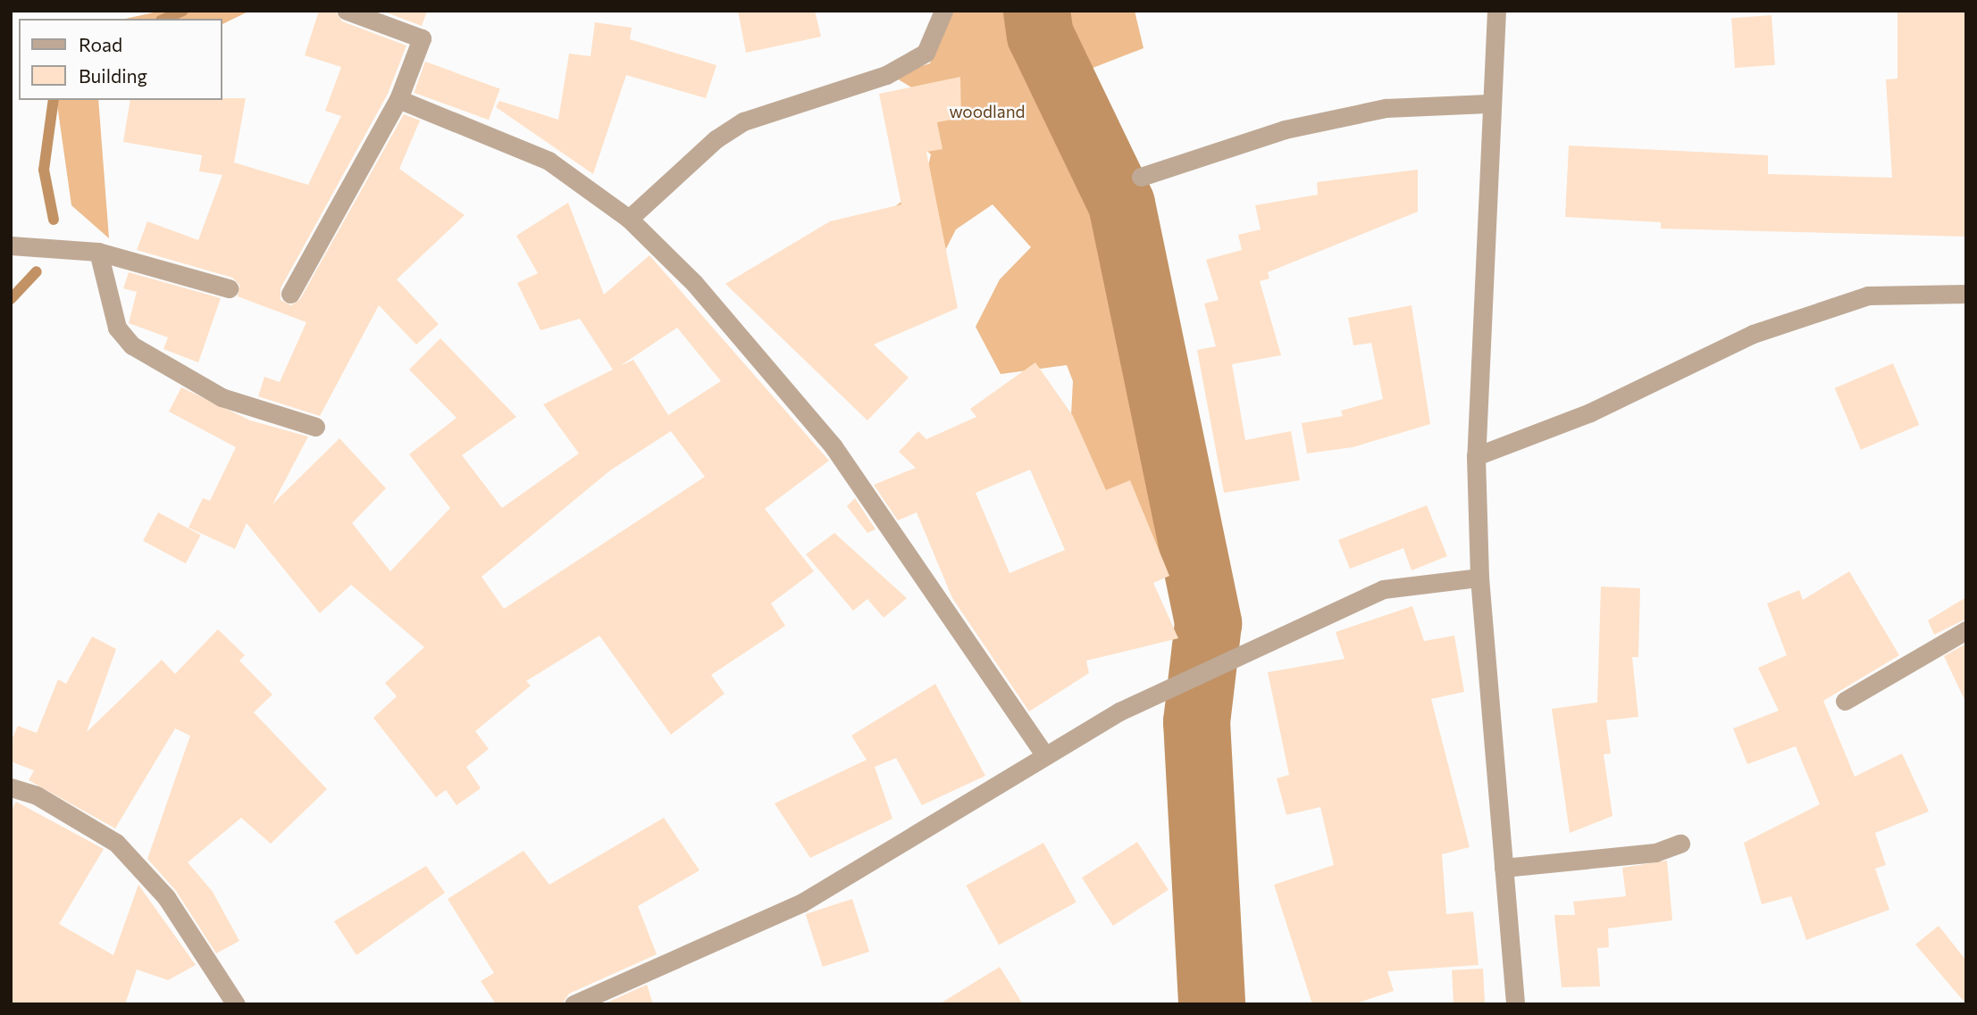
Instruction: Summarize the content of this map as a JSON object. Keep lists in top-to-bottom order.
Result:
{
  "parks": ["woodland"],
  "legend": ["Road", "Building"]
}
